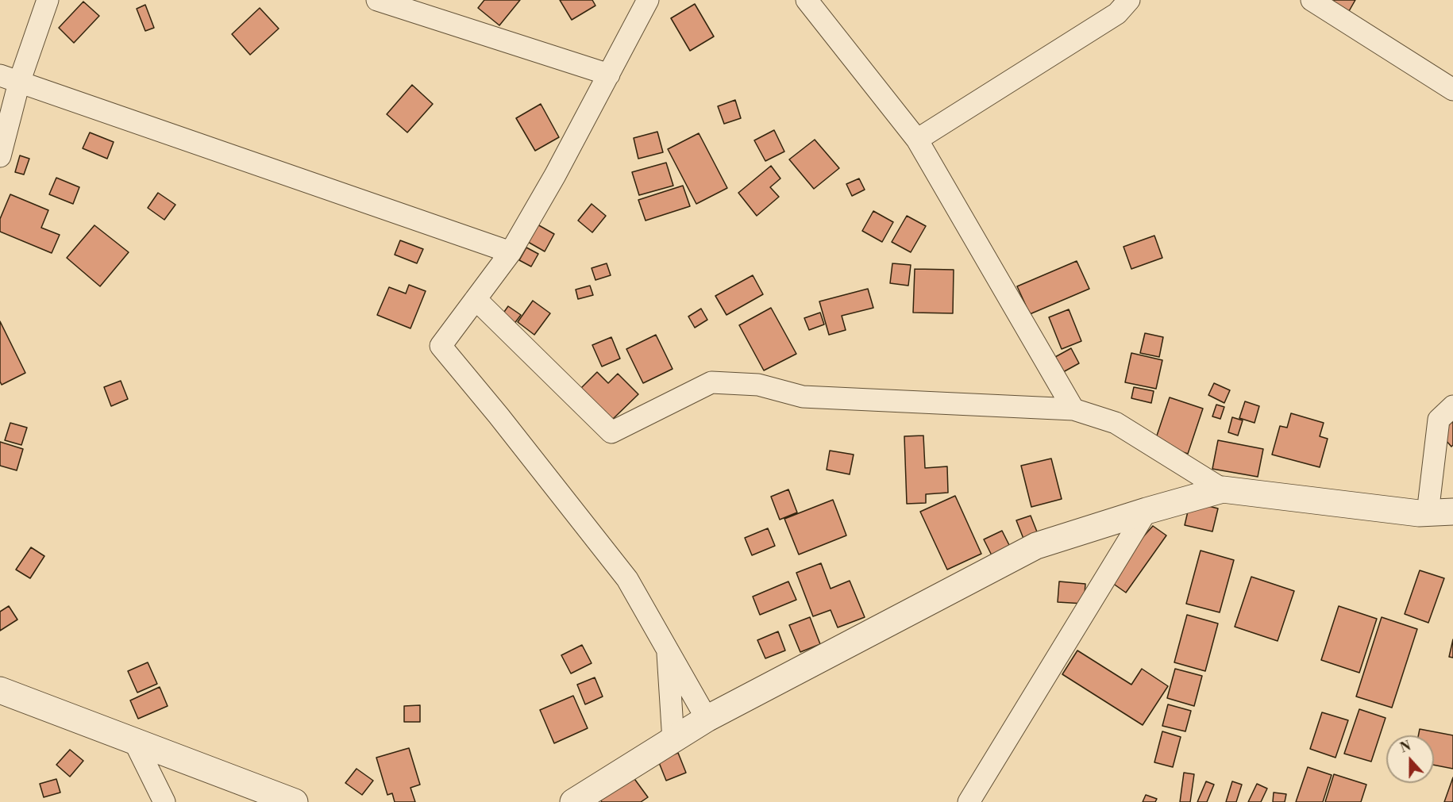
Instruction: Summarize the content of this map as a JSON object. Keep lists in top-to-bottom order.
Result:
{
  "north": "top"
}
